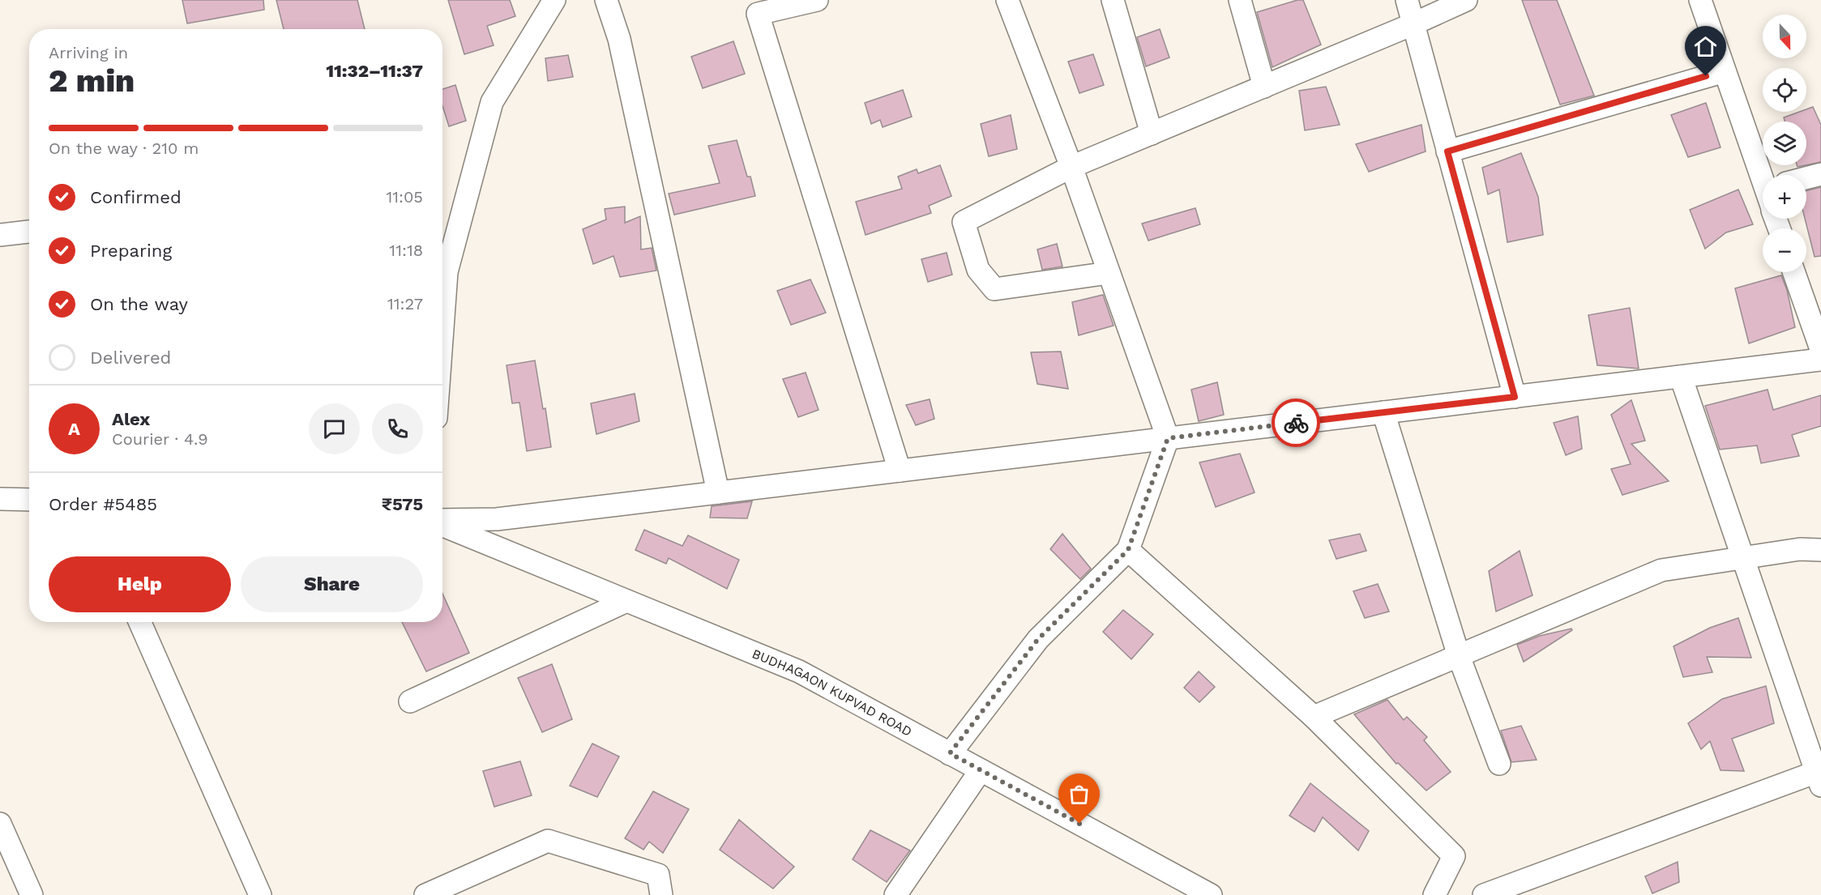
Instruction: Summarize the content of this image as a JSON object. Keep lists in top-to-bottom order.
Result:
{
  "streets": {
    "street": ["BUDHAGAON KUPVAD ROAD"]
  },
  "north": "bottom",
  "page": {
    "map_buttons": ["+", "−"],
    "heading": ["2 min", "Arriving in", "11:32–11:37"],
    "panel": [
      "Alex",
      "Courier · 4.9",
      "Order #5485",
      "₹575"
    ],
    "bar": "On the way · 210 m",
    "list": [
      ["Confirmed", "11:05"],
      ["Preparing", "11:18"],
      ["On the way", "11:27"],
      "Delivered"
    ],
    "round": "A",
    "buttons": ["Help", "Share"]
  }
}
